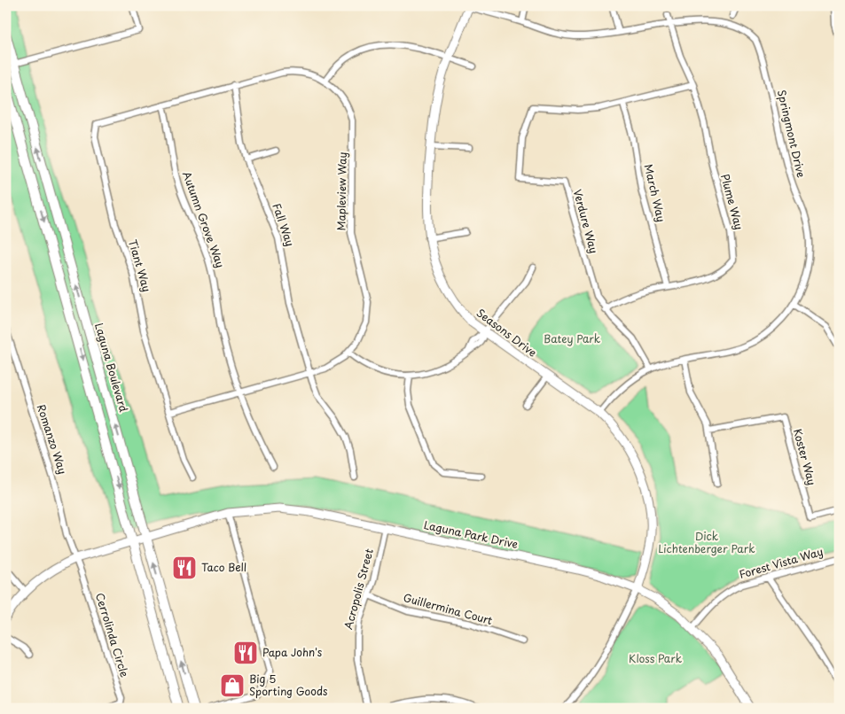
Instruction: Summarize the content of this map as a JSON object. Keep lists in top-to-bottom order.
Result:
{
  "streets": {
    "main road": ["Laguna Boulevard"],
    "street": [
      "Springmont Drive",
      "Mapleview Way",
      "March Way",
      "Plume Way",
      "Autumn Grove Way",
      "Verdure Way",
      "Fall Way",
      "Tiant Way",
      "Seasons Drive",
      "Romanzo Way",
      "Koster Way",
      "Laguna Park Drive",
      "Forest Vista Way",
      "Acropolis Street",
      "Guillermina Court",
      "Cerrolinda Circle"
    ]
  },
  "crossings": [
    ["Springmont Drive", "Verdure Way"],
    ["Springmont Drive", "Seasons Drive"],
    ["Mapleview Way", "Autumn Grove Way"],
    ["Mapleview Way", "Fall Way"],
    ["Mapleview Way", "Tiant Way"],
    ["March Way", "Plume Way"],
    ["March Way", "Verdure Way"],
    ["Plume Way", "Verdure Way"],
    ["Seasons Drive", "Laguna Park Drive"],
    ["Laguna Boulevard", "Laguna Park Drive"],
    ["Romanzo Way", "Laguna Park Drive"],
    ["Romanzo Way", "Cerrolinda Circle"],
    ["Laguna Park Drive", "Forest Vista Way"],
    ["Laguna Park Drive", "Acropolis Street"],
    ["Laguna Park Drive", "Cerrolinda Circle"],
    ["Acropolis Street", "Guillermina Court"]
  ],
  "parks": ["Batey Park", "Dick Lichtenberger Park", "Kloss Park"],
  "places": {
    "restaurant": ["Taco Bell", "Papa John's"],
    "shop": ["Big 5 Sporting Goods"]
  }
}
